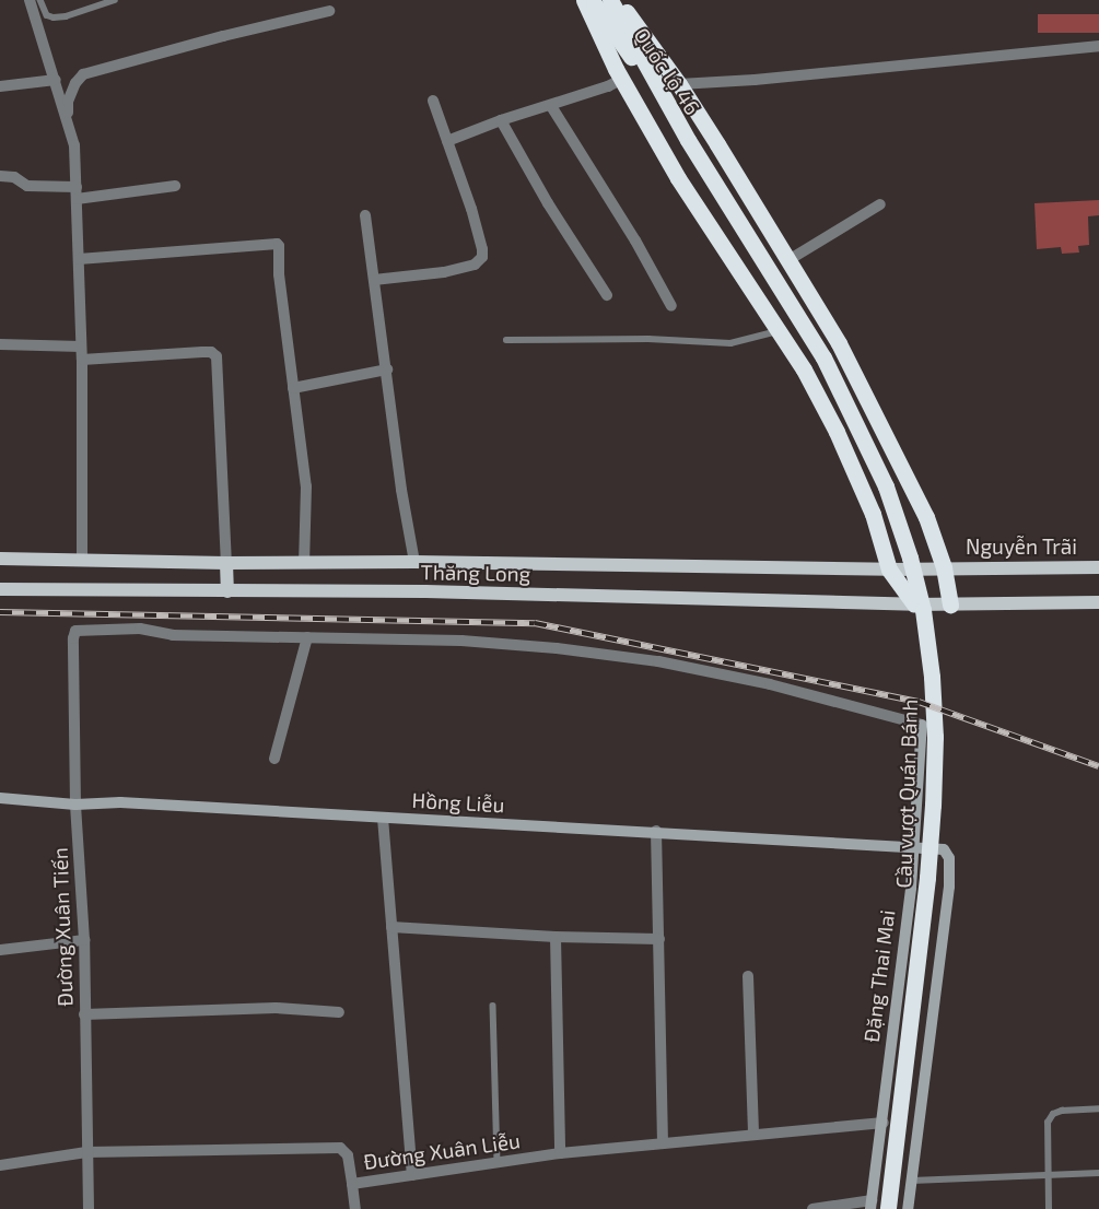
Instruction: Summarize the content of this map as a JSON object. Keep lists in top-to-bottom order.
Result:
{
  "streets": {
    "highway": ["Quốc lộ 46", "Cầu vượt Quán Bánh"],
    "main road": ["Nguyễn Trãi", "Thăng Long"],
    "street": [
      "Hồng Liễu",
      "Đường Xuân Tiến",
      "Đặng Thai Mai",
      "Đường Xuân Liễu"
    ]
  },
  "crossings": [
    ["Quốc lộ 46", "Cầu vượt Quán Bánh"],
    ["Nguyễn Trãi", "Thăng Long"],
    ["Hồng Liễu", "Đường Xuân Tiến"],
    ["Hồng Liễu", "Đặng Thai Mai"],
    ["Đường Xuân Tiến", "Đặng Thai Mai"],
    ["Đường Xuân Tiến", "Đường Xuân Liễu"],
    ["Đặng Thai Mai", "Đường Xuân Liễu"]
  ]
}
